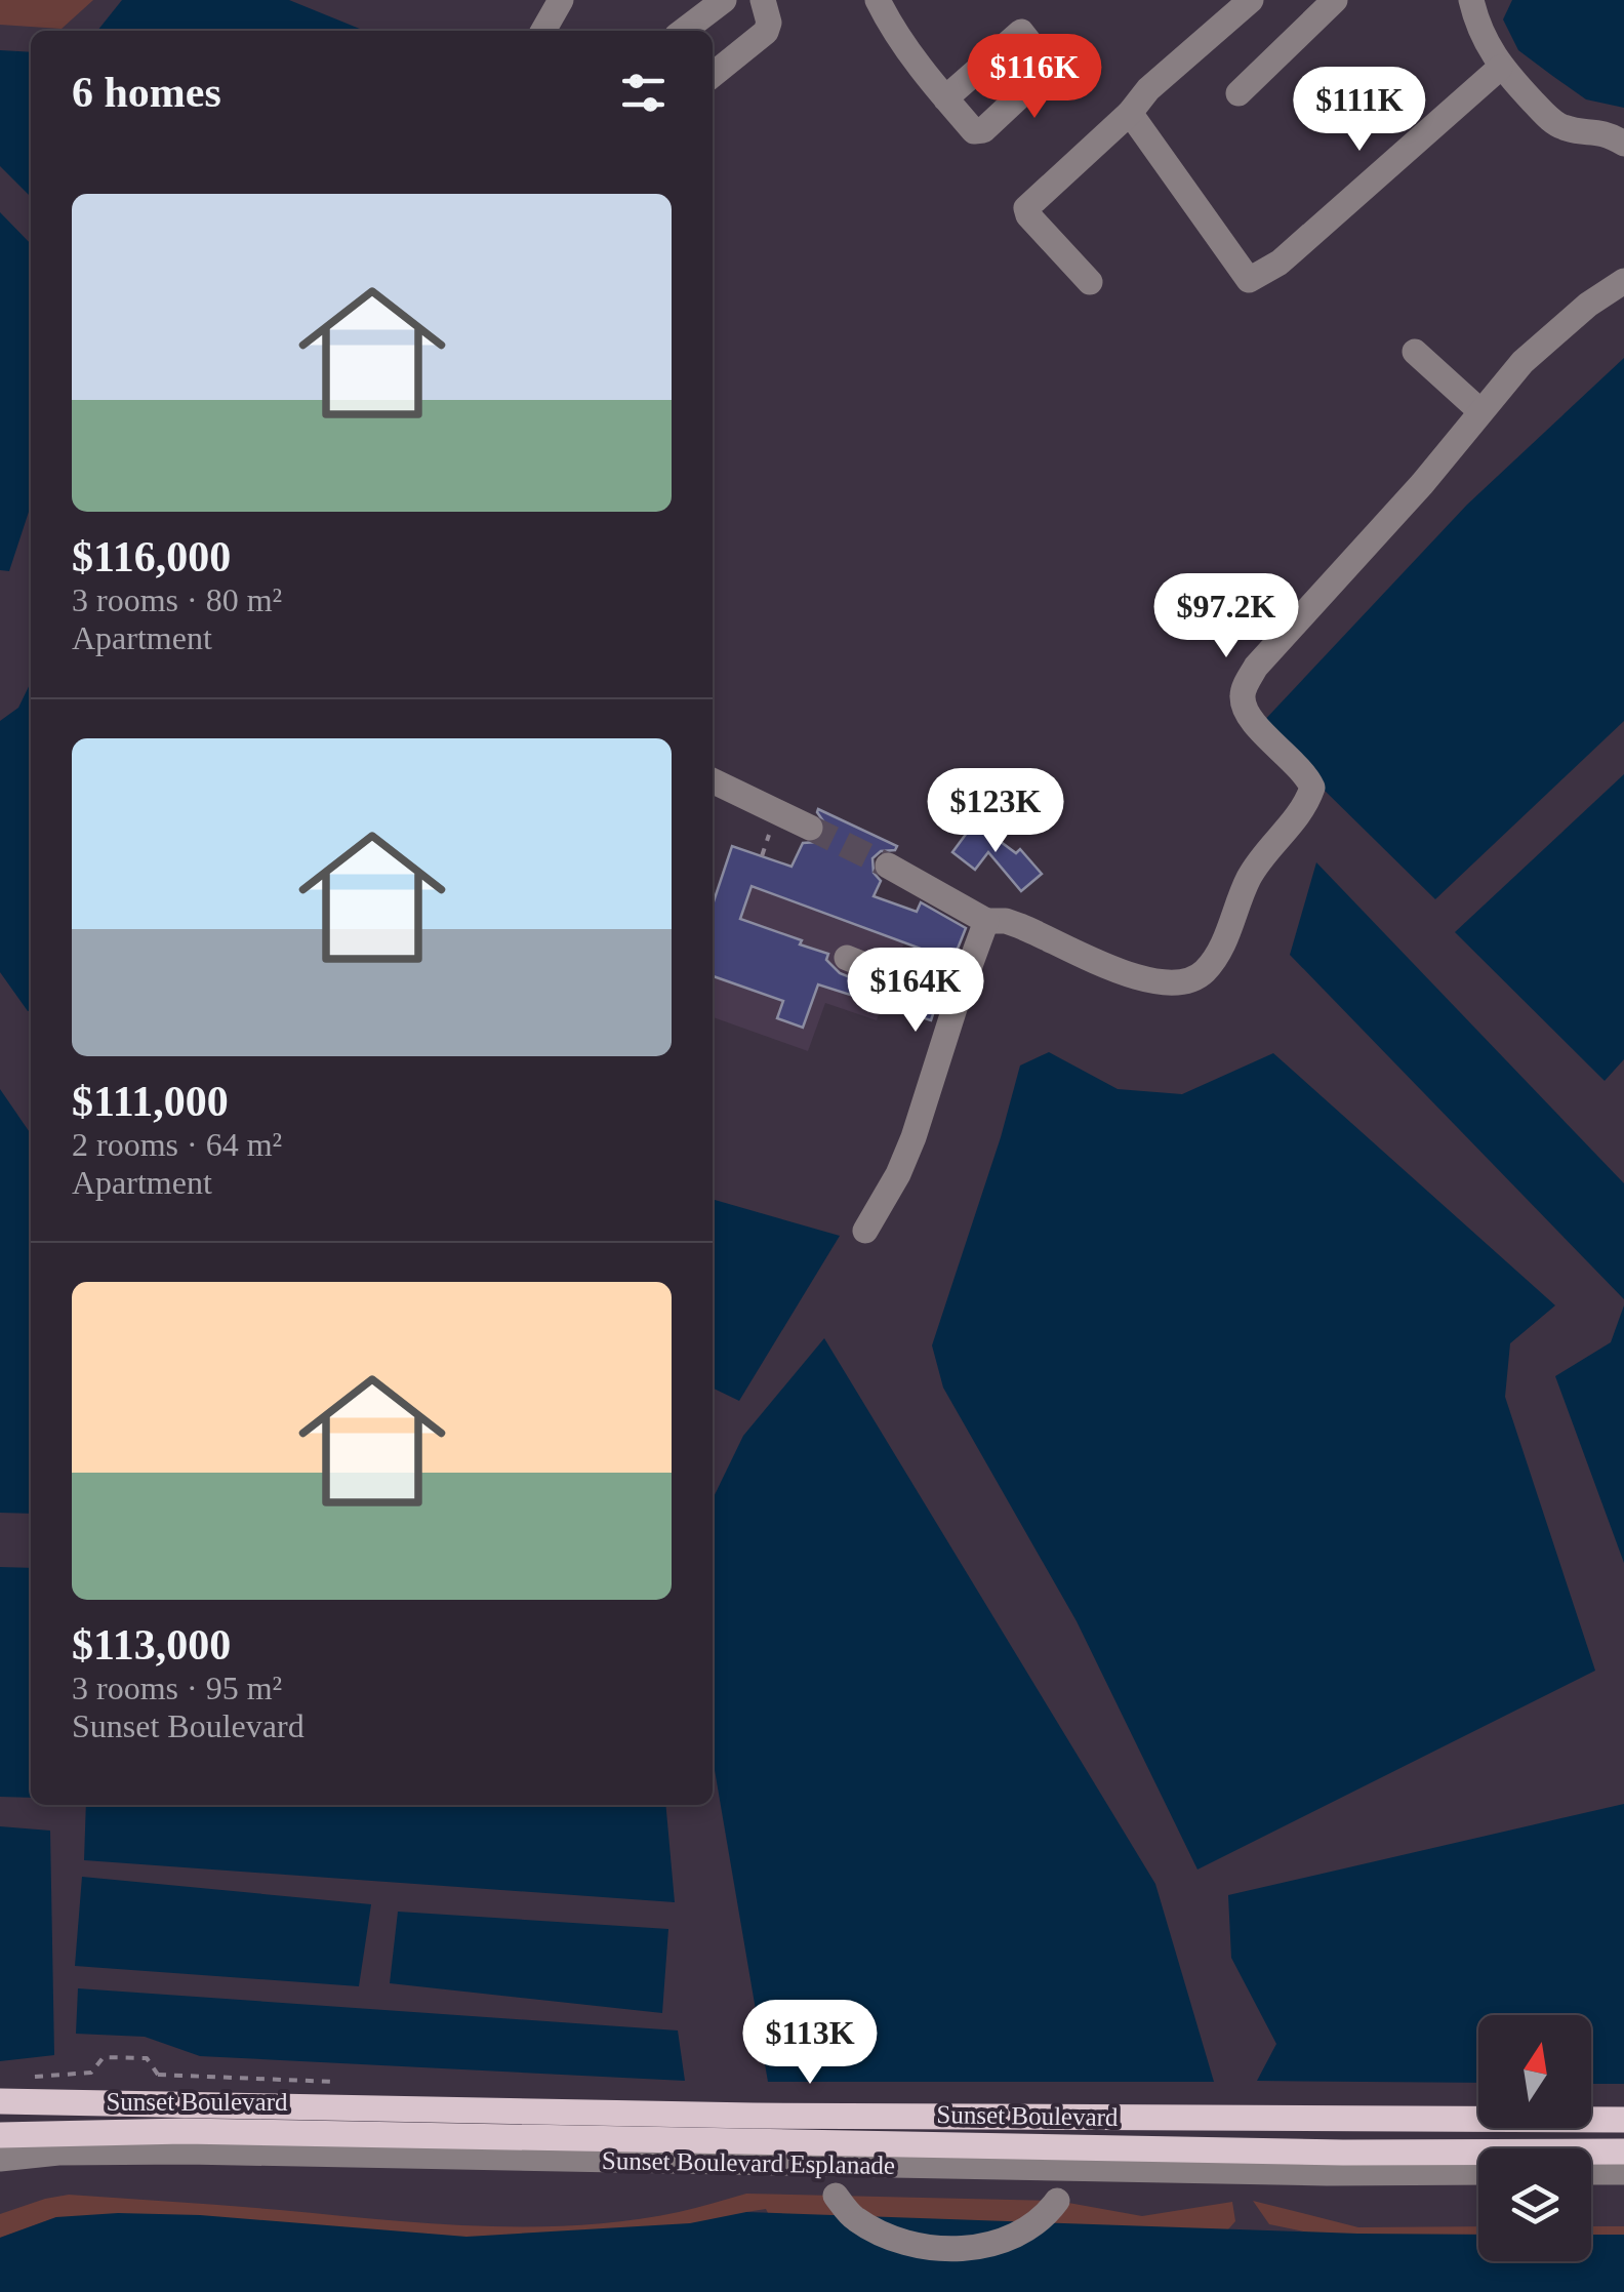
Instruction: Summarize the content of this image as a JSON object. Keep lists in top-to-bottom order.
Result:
{
  "streets": {
    "main road": ["Sunset Boulevard"],
    "street": ["Sunset Boulevard Esplanade"]
  },
  "north": "top",
  "page": {
    "heading": "6 homes",
    "price": [
      "$116K",
      "$111K",
      "$97.2K",
      "$123K",
      "$164K",
      "$113K"
    ],
    "list": [
      {
        "name": "$116,000",
        "note": "3 rooms · 80 m² · Apartment"
      },
      {
        "name": "$111,000",
        "note": "2 rooms · 64 m² · Apartment"
      },
      {
        "name": "$113,000",
        "note": "3 rooms · 95 m² · Sunset Boulevard"
      }
    ]
  }
}
